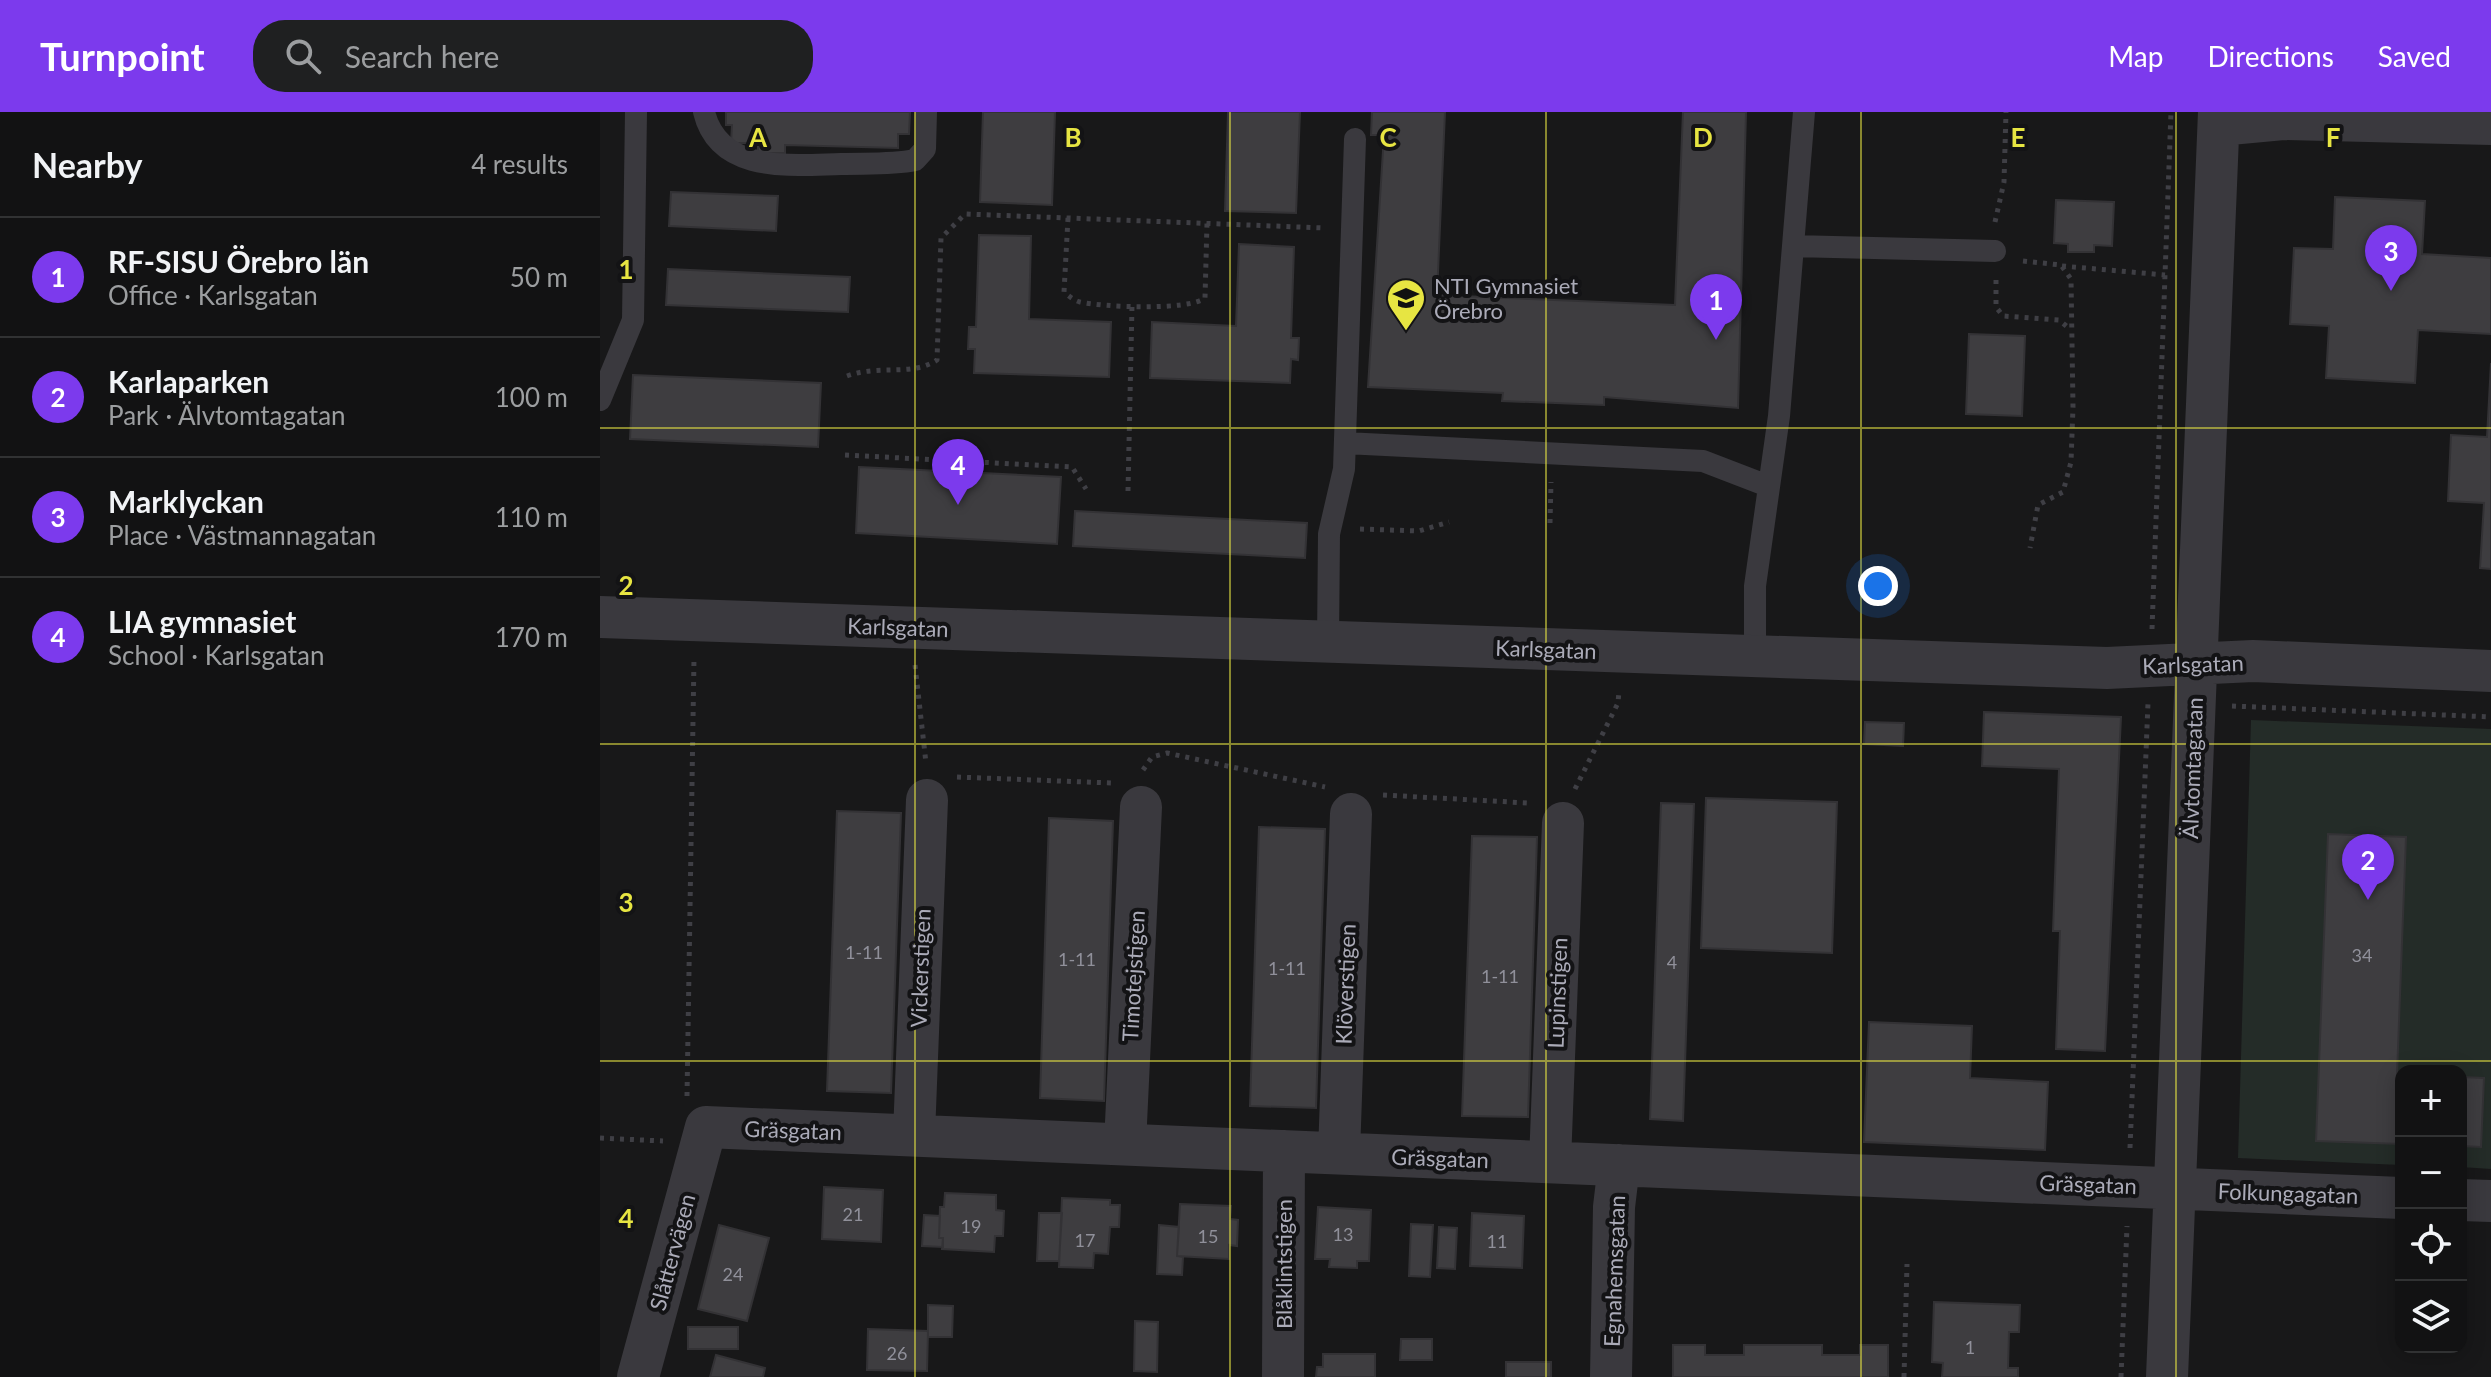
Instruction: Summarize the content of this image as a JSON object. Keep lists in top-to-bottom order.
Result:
{
  "streets": {
    "street": [
      "Karlsgatan",
      "Älvtomtagatan",
      "Vickerstigen",
      "Timotejstigen",
      "Klöverstigen",
      "Lupinstigen",
      "Gräsgatan",
      "Folkungagatan",
      "Slåttervägen",
      "Blåklintstigen",
      "Egnahemsgatan"
    ]
  },
  "crossings": [
    ["Karlsgatan", "Älvtomtagatan"],
    ["Älvtomtagatan", "Gräsgatan"],
    ["Älvtomtagatan", "Folkungagatan"],
    ["Vickerstigen", "Gräsgatan"],
    ["Timotejstigen", "Gräsgatan"],
    ["Klöverstigen", "Gräsgatan"],
    ["Lupinstigen", "Gräsgatan"],
    ["Gräsgatan", "Folkungagatan"],
    ["Gräsgatan", "Slåttervägen"],
    ["Gräsgatan", "Blåklintstigen"],
    ["Gräsgatan", "Egnahemsgatan"]
  ],
  "places": {
    "school or university": ["NTI Gymnasiet Örebro"]
  },
  "house_numbers": [
    "1-11",
    "34",
    "1-11",
    "4",
    "1-11",
    "1-11",
    "21",
    "19",
    "13",
    "15",
    "17",
    "11",
    "24",
    "1",
    "26"
  ],
  "page": {
    "header": "Turnpoint",
    "search": "Search here",
    "nav": ["Map", "Directions", "Saved"],
    "heading": ["Nearby", "4 results"],
    "list": [
      {
        "mark": "1",
        "name": "RF-SISU Örebro län",
        "note": "Office · Karlsgatan",
        "value": "50 m"
      },
      {
        "mark": "2",
        "name": "Karlaparken",
        "note": "Park · Älvtomtagatan",
        "value": "100 m"
      },
      {
        "mark": "3",
        "name": "Marklyckan",
        "note": "Place · Västmannagatan",
        "value": "110 m"
      },
      {
        "mark": "4",
        "name": "LIA gymnasiet",
        "note": "School · Karlsgatan",
        "value": "170 m"
      }
    ],
    "pins": [
      "3",
      "1",
      "4",
      "2"
    ],
    "map_buttons": ["+", "−"]
  },
  "grid": {
    "columns": [
      "A",
      "B",
      "C",
      "D",
      "E",
      "F"
    ],
    "rows": [
      "1",
      "2",
      "3",
      "4"
    ]
  }
}
